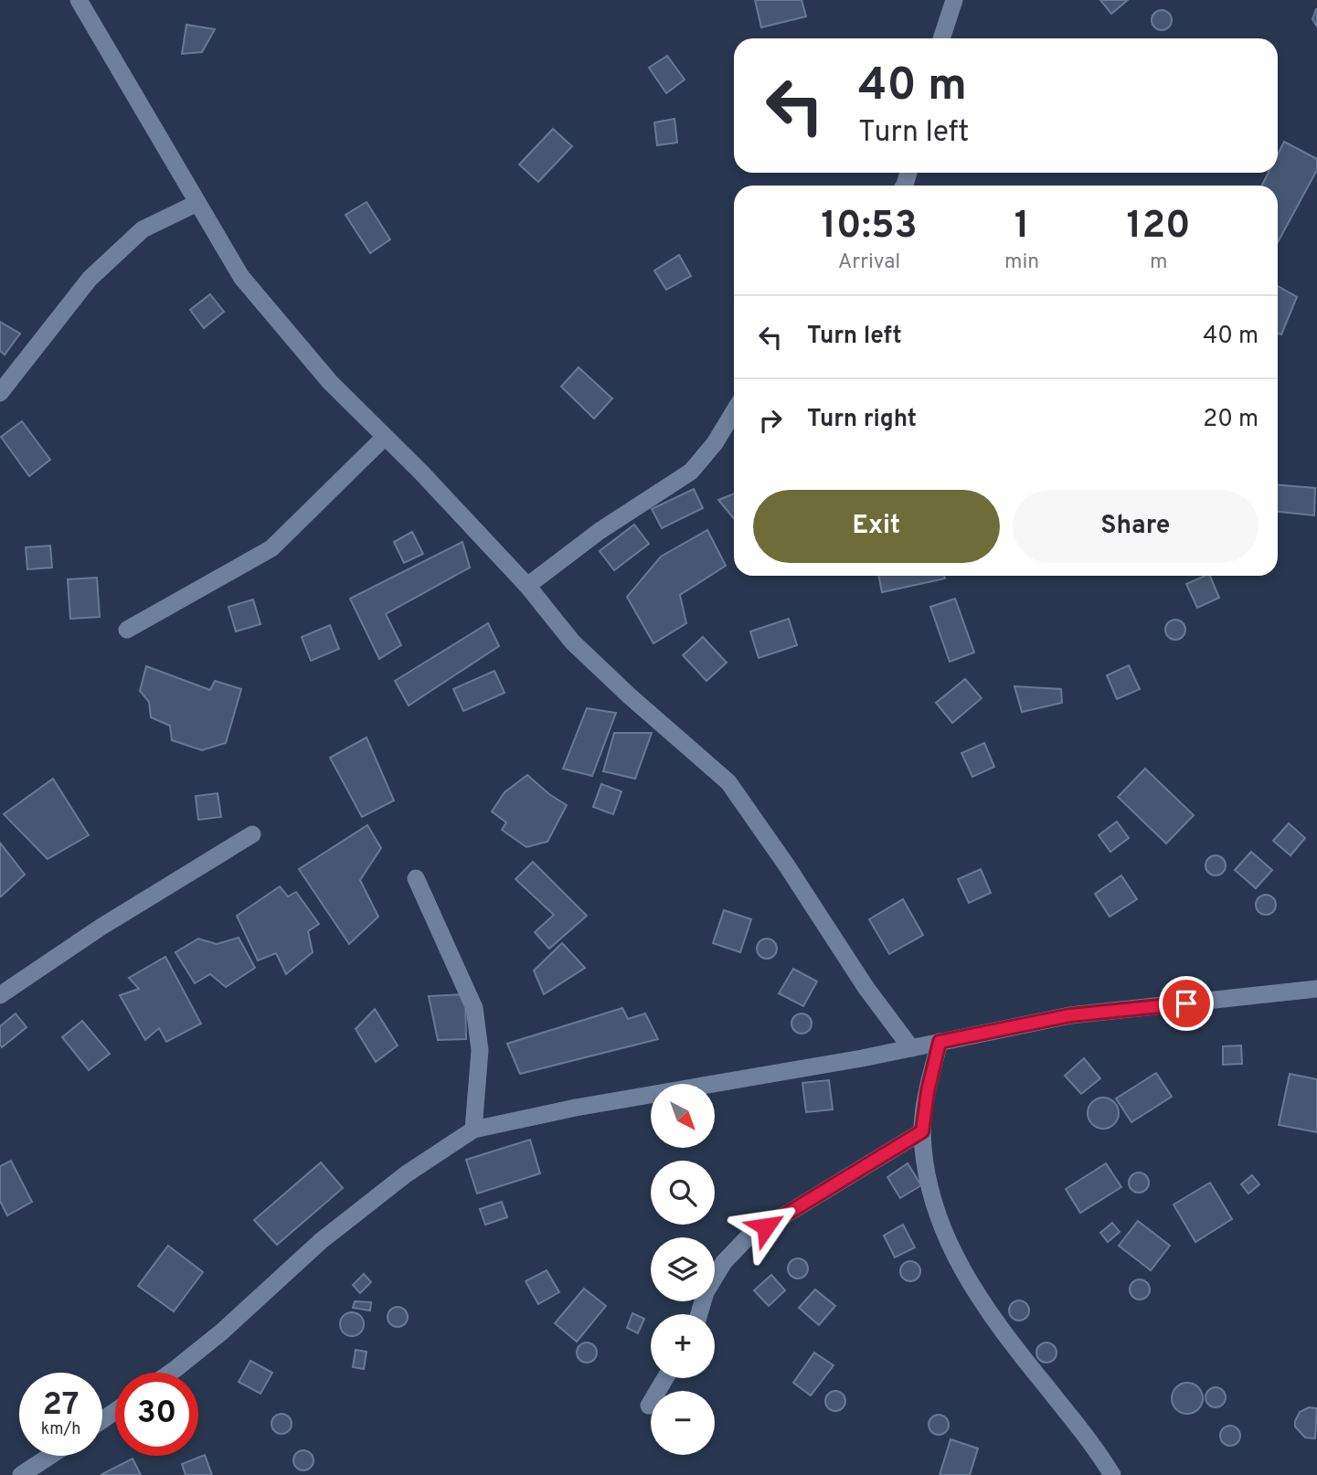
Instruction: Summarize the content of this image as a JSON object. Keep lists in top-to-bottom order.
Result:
{
  "north": "bottom right",
  "page": {
    "turn": ["40 m", "Turn left"],
    "eta": [
      "10:53",
      "Arrival",
      "1",
      "min",
      "120",
      "m"
    ],
    "list": [
      {
        "name": "Turn left",
        "value": "40 m"
      },
      {
        "name": "Turn right",
        "value": "20 m"
      }
    ],
    "buttons": ["Exit", "Share"],
    "map_buttons": ["+", "−"],
    "speed": "27 km/h",
    "limit": "30"
  }
}
